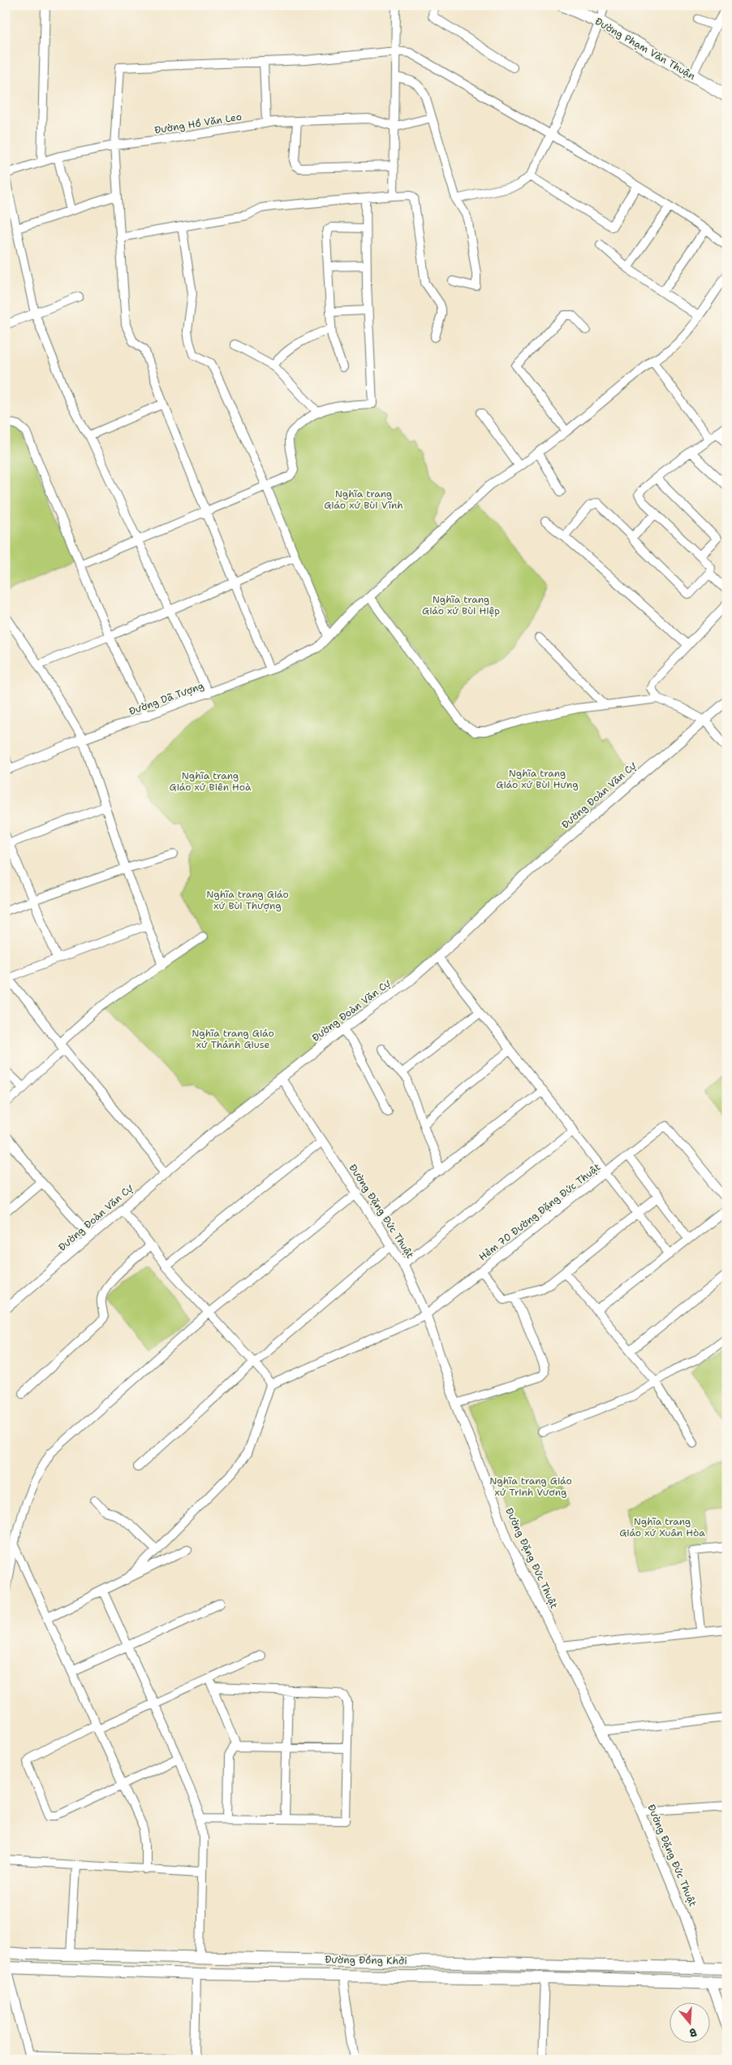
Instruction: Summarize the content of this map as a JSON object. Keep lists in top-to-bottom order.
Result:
{
  "streets": {
    "main road": ["Đường Phạm Văn Thuận", "Đường Đồng Khởi"],
    "street": [
      "Đường Hồ Văn Leo",
      "Đường Dã Tượng",
      "Đường Đoàn Văn Cự",
      "Đường Đặng Đức Thuật",
      "Hẻm 70 Đường Đặng Đức Thuật"
    ]
  },
  "crossings": [
    ["Đường Đoàn Văn Cự", "Đường Đặng Đức Thuật"],
    ["Đường Đặng Đức Thuật", "Hẻm 70 Đường Đặng Đức Thuật"],
    ["Đường Đặng Đức Thuật", "Đường Đồng Khởi"]
  ],
  "parks": [
    "Nghĩa trang Giáo xứ Bùi Vĩnh",
    "Nghĩa trang Giáo xứ Bùi Hiệp",
    "Nghĩa trang Giáo xứ Bùi Hưng",
    "Nghĩa trang Giáo xứ Biên Hoà",
    "Nghĩa trang Giáo xứ Bùi Thượng",
    "Nghĩa trang Giáo xứ Thánh Giuse",
    "Nghĩa trang Giáo xứ Trinh Vương",
    "Nghĩa trang Giáo xứ Xuân Hòa"
  ],
  "north": "bottom"
}
